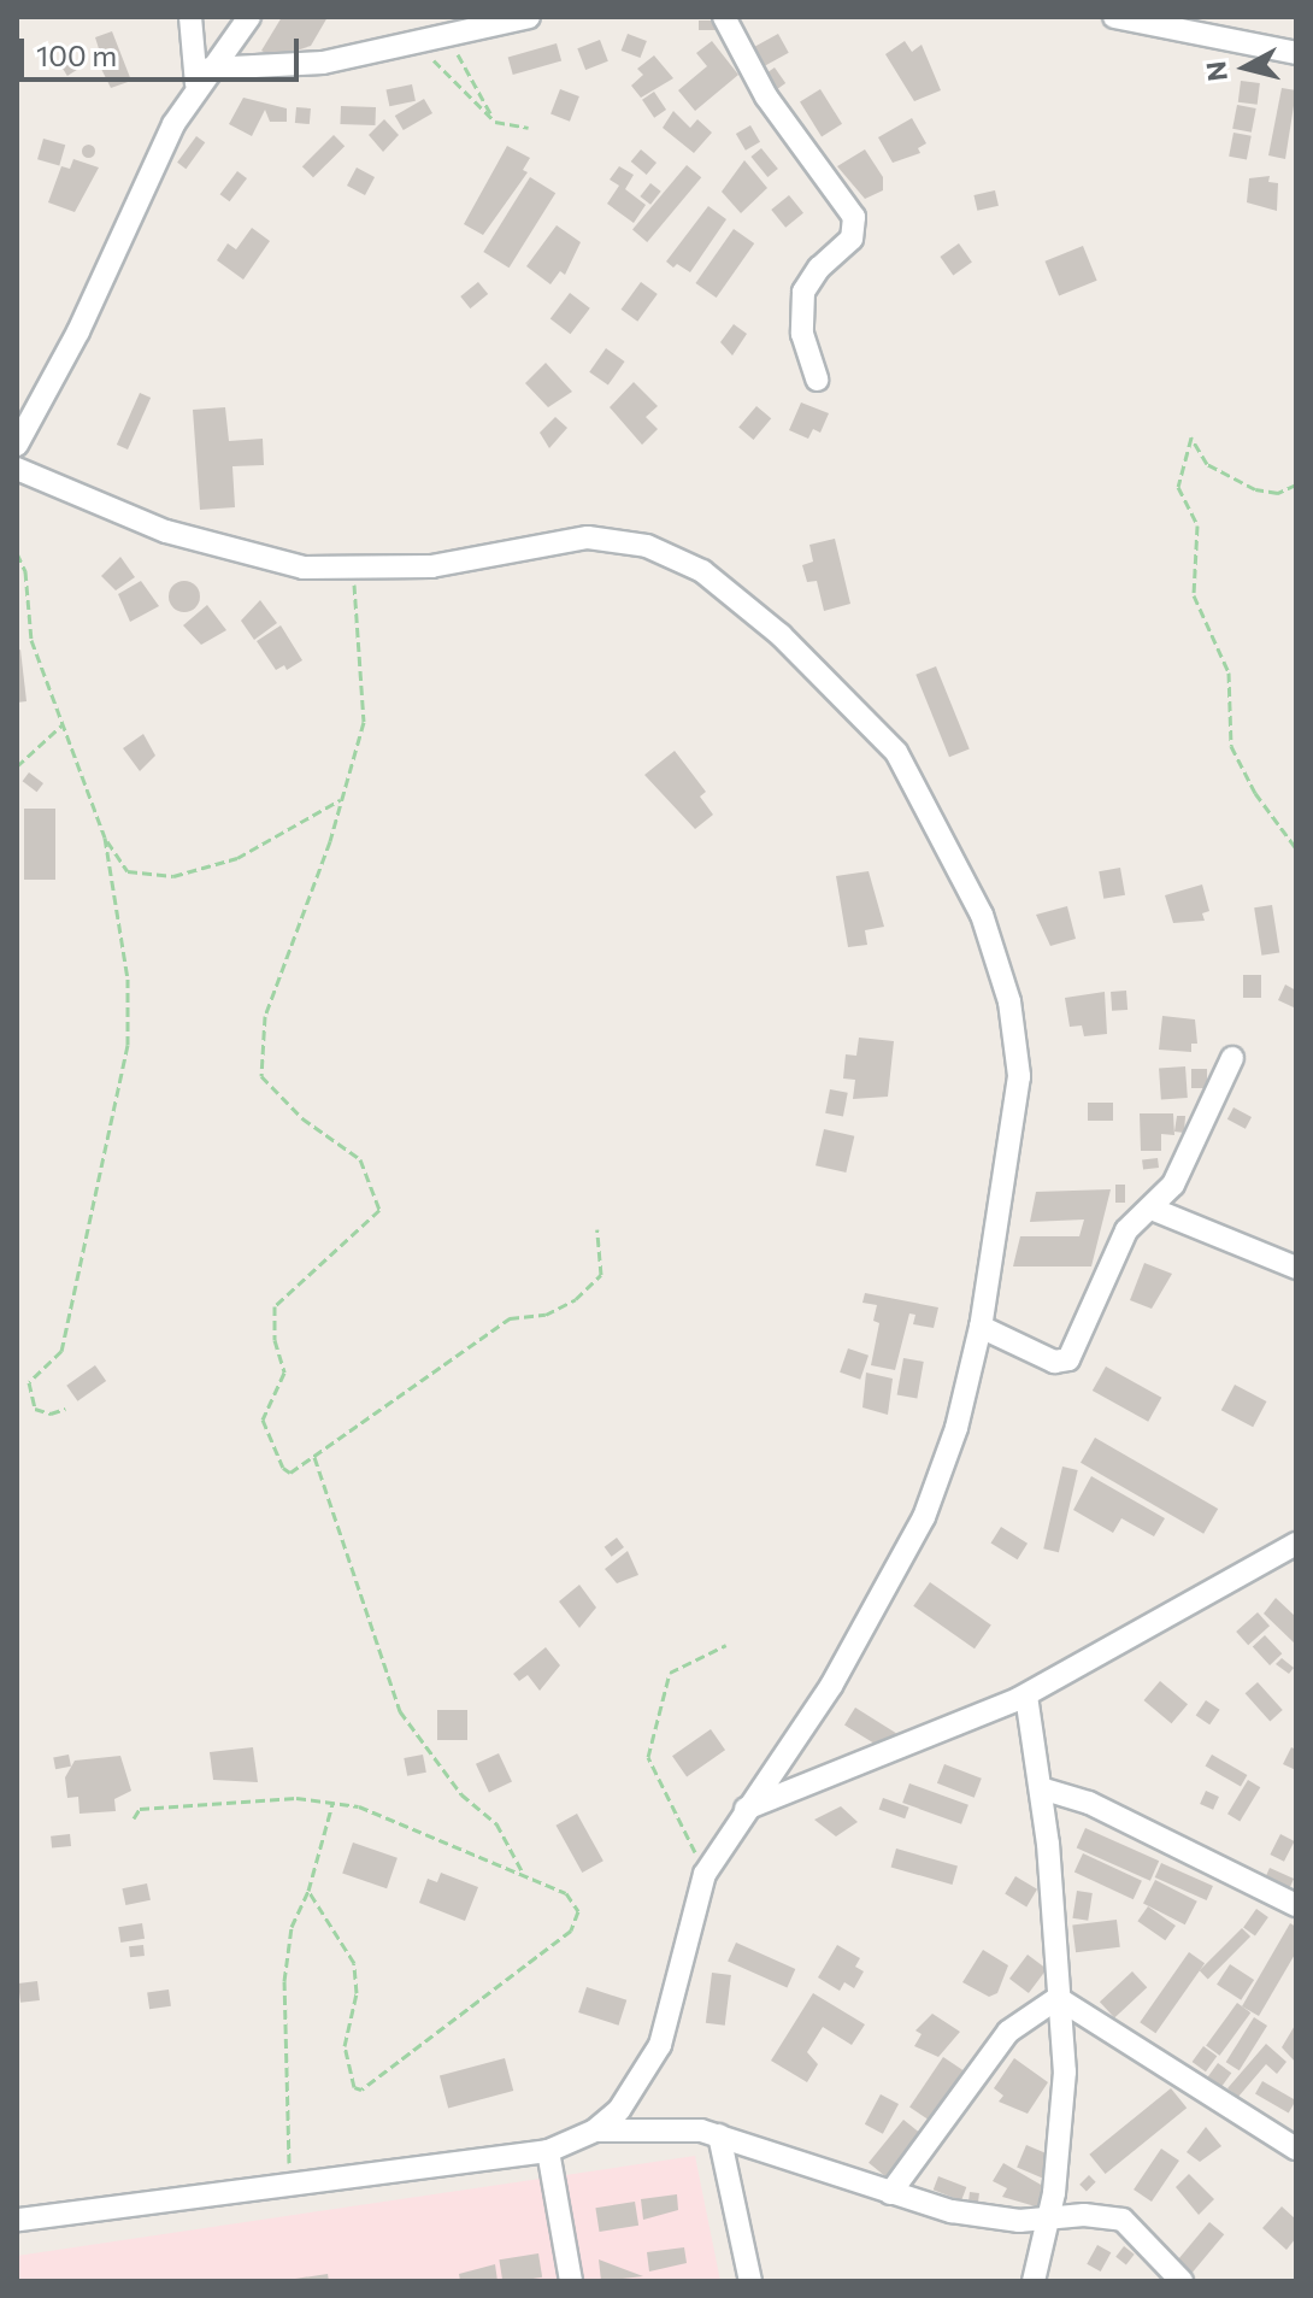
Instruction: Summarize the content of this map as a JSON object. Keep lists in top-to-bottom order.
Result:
{
  "scale_bar": "100 m",
  "north": "left"
}
